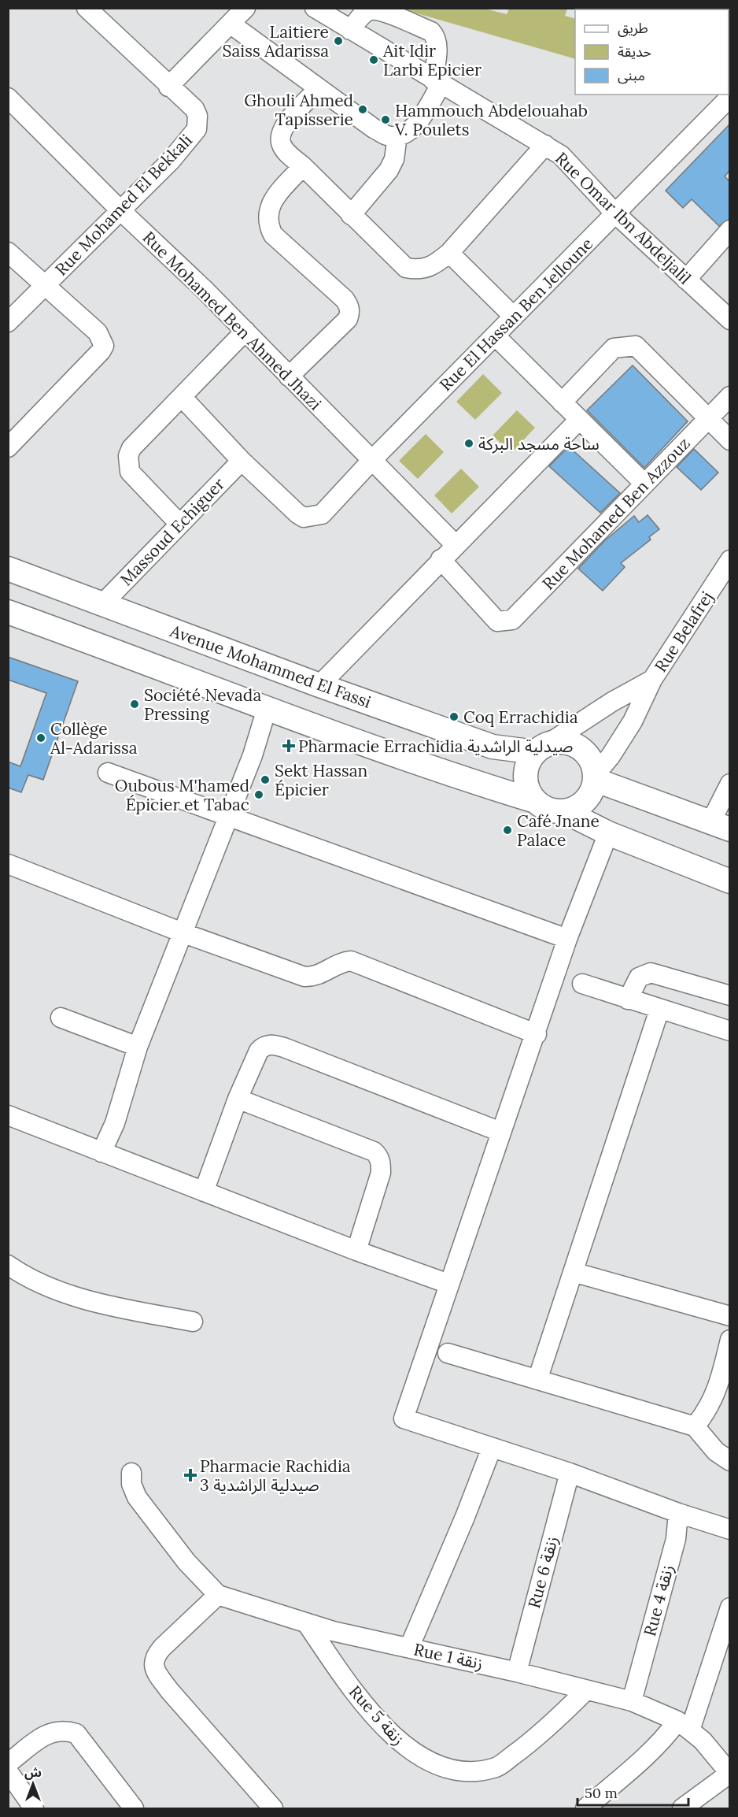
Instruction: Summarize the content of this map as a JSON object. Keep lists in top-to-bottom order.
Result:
{
  "streets": {
    "main road": ["Avenue Mohammed El Fassi"],
    "street": [
      "Rue Mohamed El Bekkali",
      "Rue Omar Ibn Abdeljalil",
      "Rue El Hassan Ben Jelloune",
      "Rue Mohamed Ben Ahmed Jhazi",
      "Rue Mohamed Ben Azzouz",
      "Massoud Echiguer",
      "Rue Belafrej",
      "Rue 6 زنقة",
      "Rue 4 زنقة",
      "Rue 1 زنقة",
      "Rue 5 زنقة"
    ]
  },
  "crossings": [
    ["Rue Mohamed El Bekkali", "Rue Mohamed Ben Ahmed Jhazi"],
    ["Rue Omar Ibn Abdeljalil", "Rue El Hassan Ben Jelloune"],
    ["Rue El Hassan Ben Jelloune", "Rue Mohamed Ben Ahmed Jhazi"],
    ["Rue El Hassan Ben Jelloune", "Massoud Echiguer"],
    ["Massoud Echiguer", "Avenue Mohammed El Fassi"],
    ["Rue Belafrej", "Avenue Mohammed El Fassi"],
    ["Rue 6 زنقة", "Rue 1 زنقة"],
    ["Rue 4 زنقة", "Rue 1 زنقة"],
    ["Rue 1 زنقة", "Rue 5 زنقة"]
  ],
  "places": {
    "other": [
      "Laitiere Saiss Adarissa",
      "Ait Idir Larbi Epicier",
      "Ghouli Ahmed Tapisserie",
      "Hammouch Abdelouahab V. Poulets",
      "ساحة مسجد البركة",
      "Société Nevada Pressing",
      "Coq Errachidia",
      "Collège Al-Adarissa",
      "Sekt Hassan Épicier",
      "Oubous M'hamed Épicier et Tabac",
      "Café Jnane Palace"
    ],
    "health": ["Pharmacie Errachidia صيدلية الراشدية", "Pharmacie Rachidia 3 صيدلية الراشدية"]
  },
  "legend": ["طريق", "حديقة", "مبنى"],
  "scale_bar": "50 m",
  "north": "top"
}
